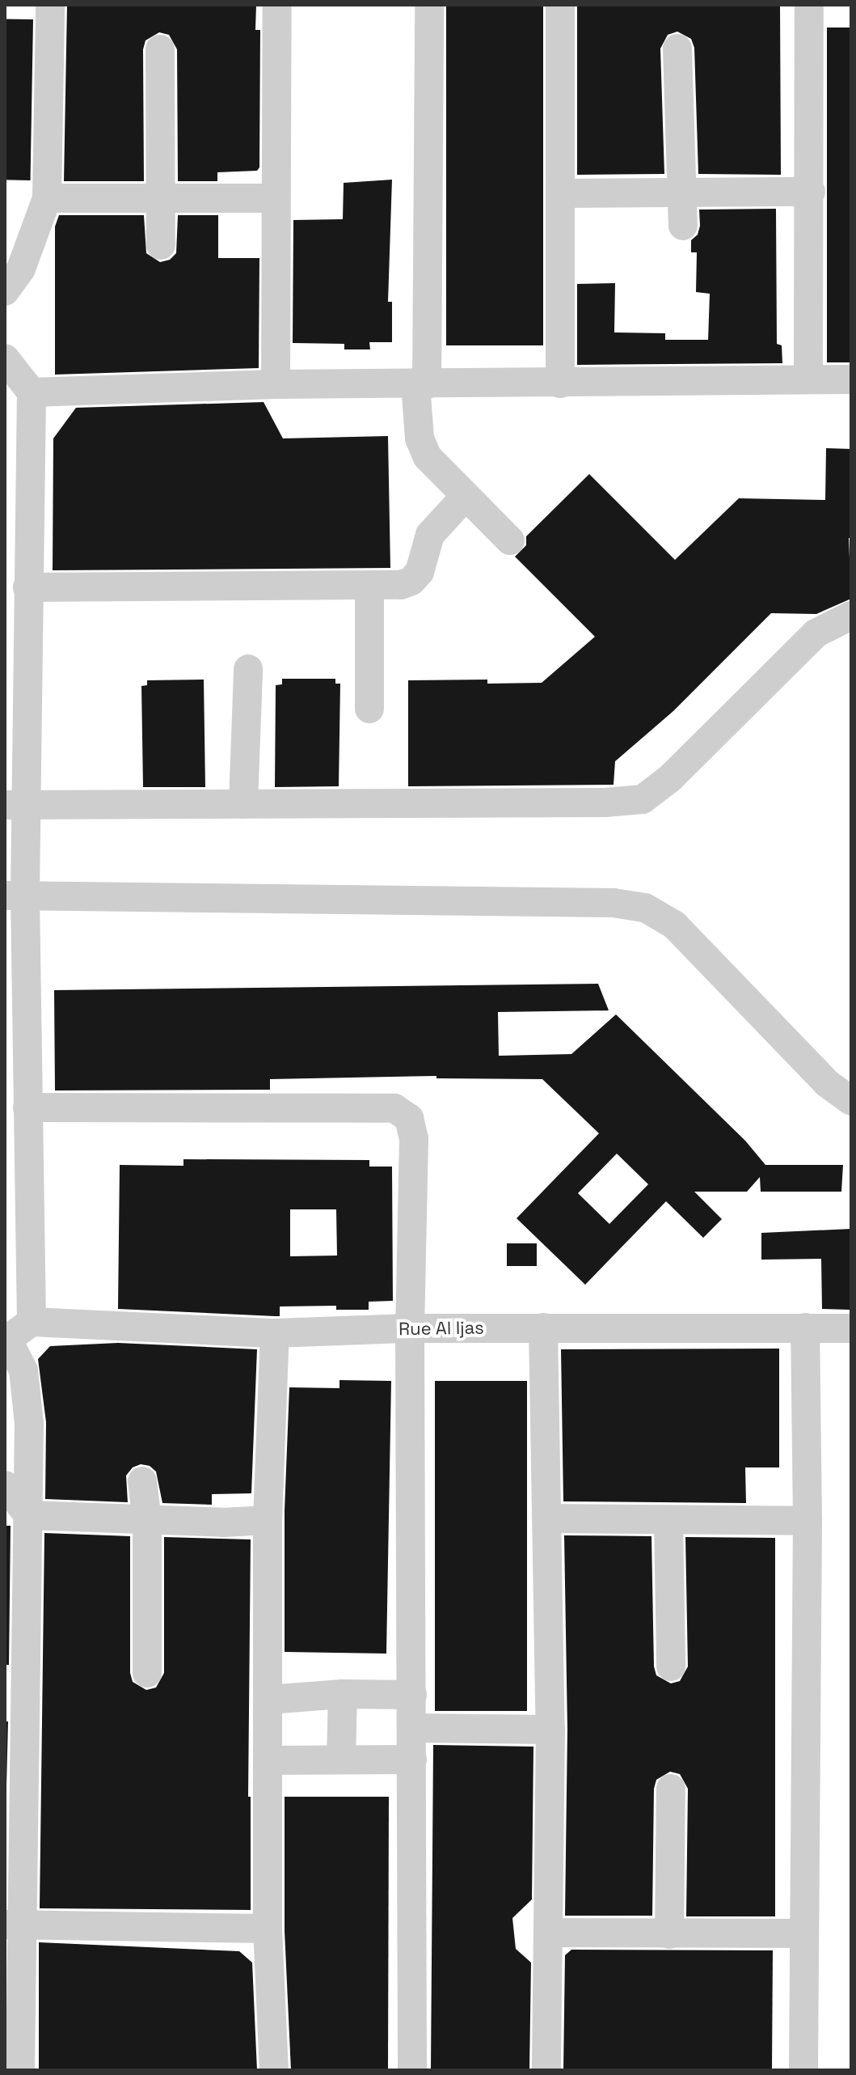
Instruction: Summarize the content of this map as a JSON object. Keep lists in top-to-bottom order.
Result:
{
  "streets": {
    "street": ["Rue Al Ijas"]
  }
}
